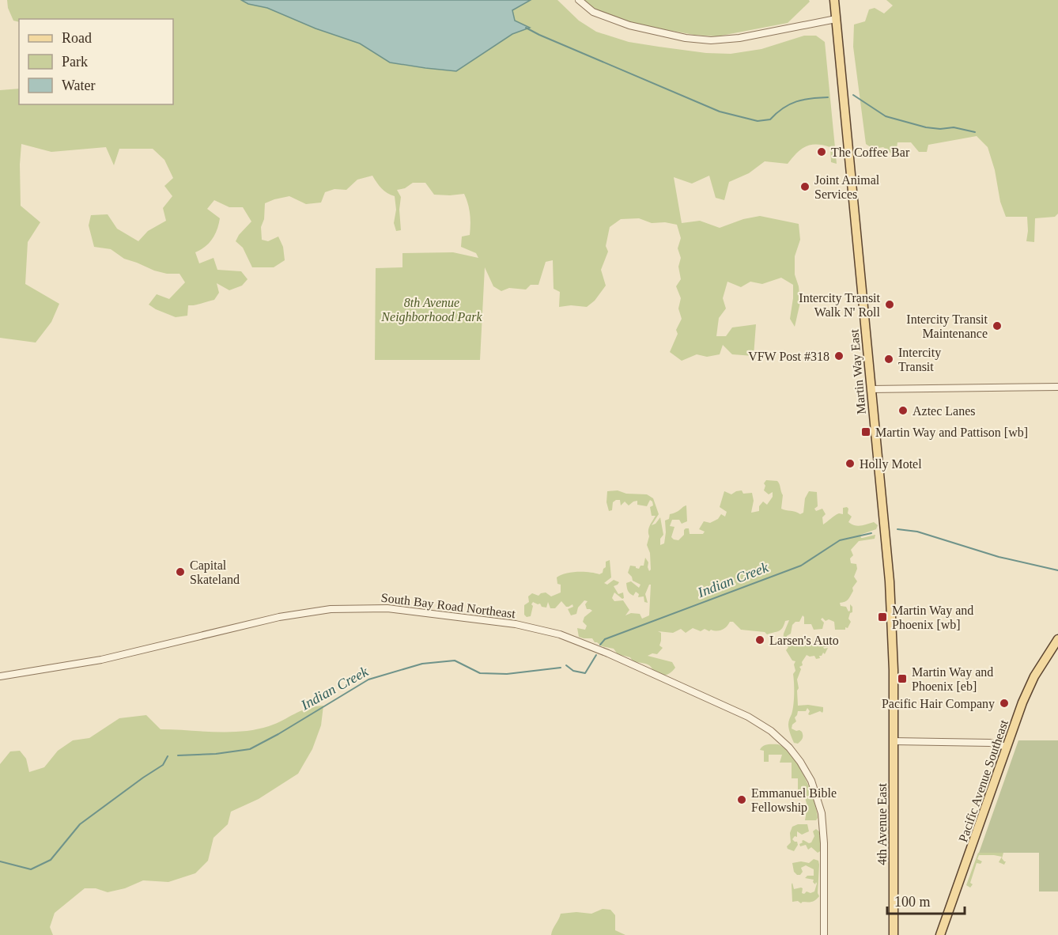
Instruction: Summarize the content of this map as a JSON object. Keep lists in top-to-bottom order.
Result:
{
  "streets": {
    "main road": ["Martin Way East", "Pacific Avenue Southeast", "4th Avenue East"],
    "street": ["South Bay Road Northeast"]
  },
  "crossings": [
    ["Martin Way East", "4th Avenue East"]
  ],
  "water": ["Indian Creek"],
  "parks": ["8th Avenue Neighborhood Park"],
  "places": {
    "other": [
      "The Coffee Bar",
      "Joint Animal Services",
      "Intercity Transit Walk N' Roll",
      "Intercity Transit Maintenance",
      "VFW Post #318",
      "Intercity Transit",
      "Aztec Lanes",
      "Holly Motel",
      "Capital Skateland",
      "Larsen's Auto",
      "Pacific Hair Company",
      "Emmanuel Bible Fellowship"
    ],
    "transit": ["Martin Way and Pattison [wb]", "Martin Way and Phoenix [wb]", "Martin Way and Phoenix [eb]"]
  },
  "legend": ["Road", "Park", "Water"],
  "scale_bar": "100 m"
}
